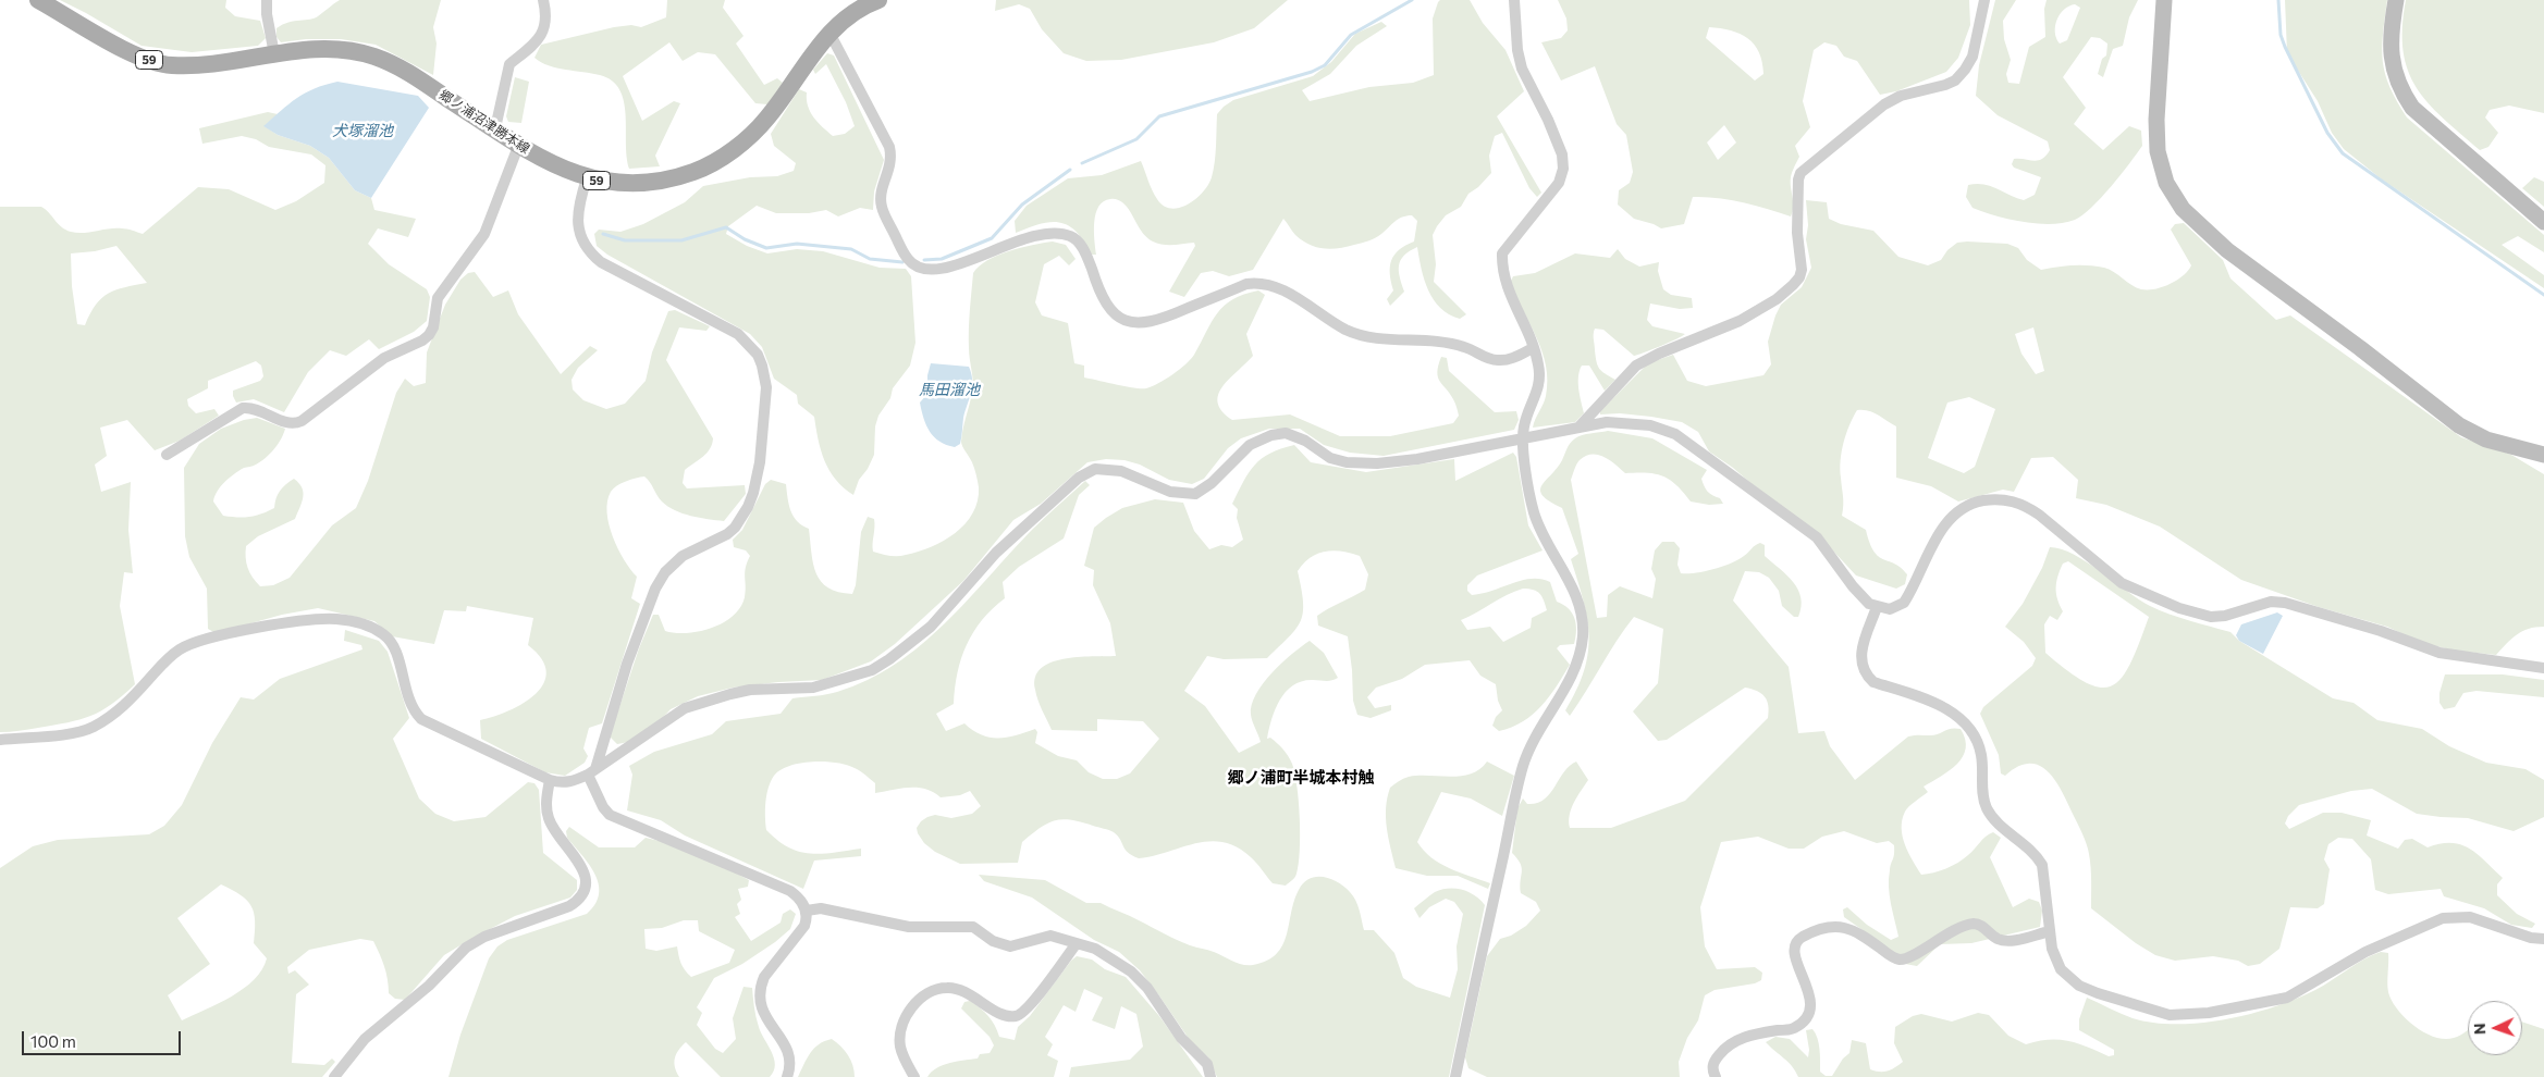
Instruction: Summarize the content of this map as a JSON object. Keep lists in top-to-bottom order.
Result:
{
  "streets": {
    "main road": ["59", "郷ノ浦沼津勝本線"]
  },
  "districts": ["郷ノ浦町半城本村触"],
  "water": ["犬塚溜池", "馬田溜池"],
  "scale_bar": "100 m",
  "north": "left"
}
